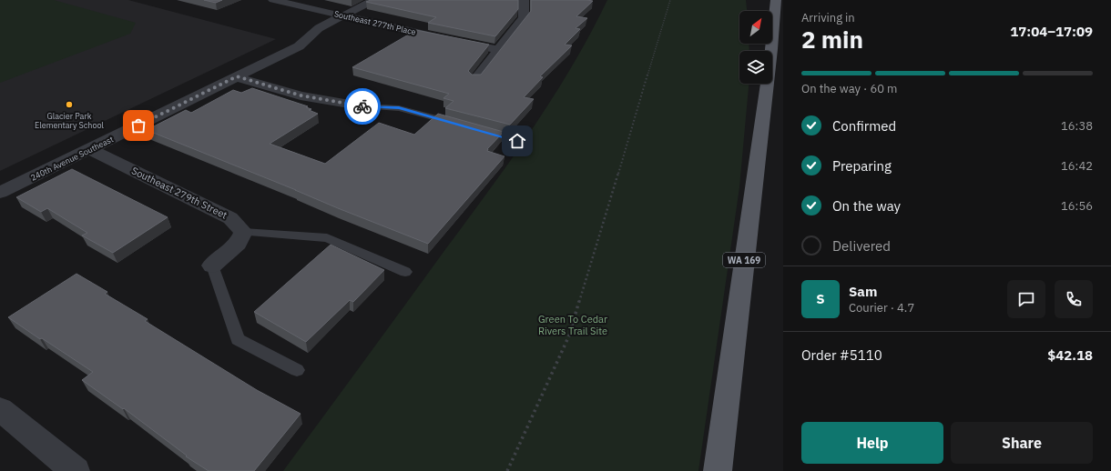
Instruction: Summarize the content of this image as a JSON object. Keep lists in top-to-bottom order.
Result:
{
  "streets": {
    "main road": ["WA 169"],
    "street": ["Southeast 277th Place", "240th Avenue Southeast", "Southeast 279th Street"]
  },
  "crossings": [
    ["Southeast 277th Place", "240th Avenue Southeast"],
    ["240th Avenue Southeast", "Southeast 279th Street"]
  ],
  "parks": ["Green To Cedar Rivers Trail Site"],
  "places": ["Glacier Park Elementary School"],
  "north": "top right",
  "page": {
    "heading": ["2 min", "Arriving in", "17:04–17:09"],
    "panel": [
      "Sam",
      "Courier · 4.7",
      "Order #5110",
      "$42.18"
    ],
    "bar": "On the way · 60 m",
    "list": [
      ["Confirmed", "16:38"],
      ["Preparing", "16:42"],
      ["On the way", "16:56"],
      "Delivered"
    ],
    "round": "S",
    "buttons": ["Help", "Share"]
  }
}
